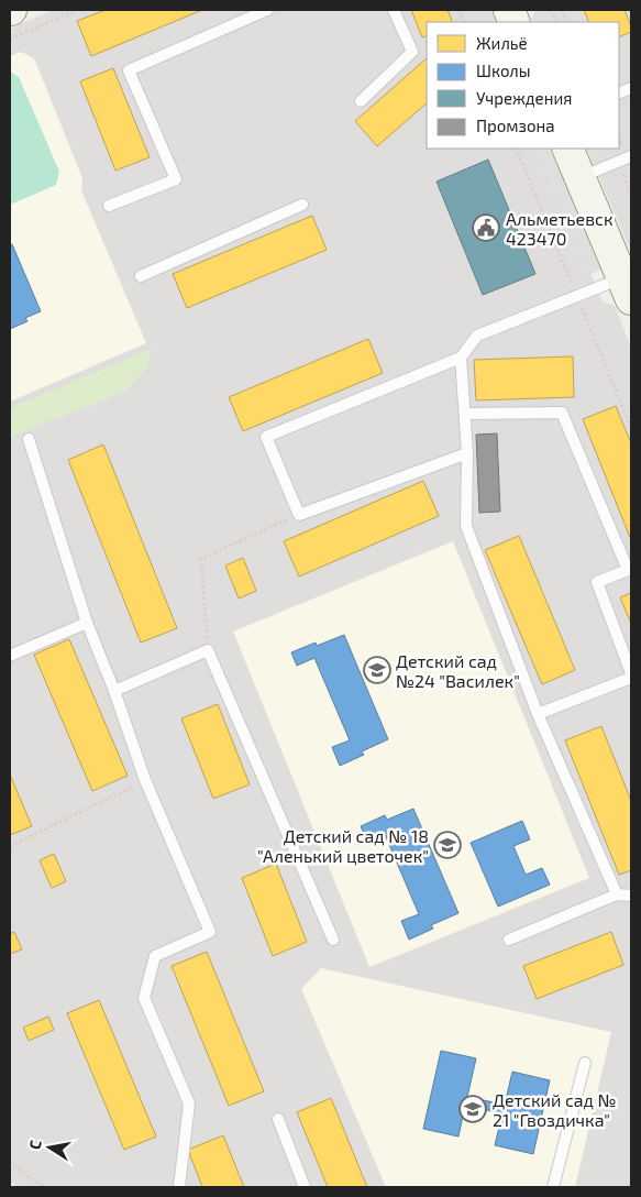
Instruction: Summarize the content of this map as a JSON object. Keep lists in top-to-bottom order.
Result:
{
  "places": {
    "public building": ["Альметьевск 423470"],
    "school or university": ["Детский сад №24 \"Василек\"", "Детский сад № 18 \"Аленький цветочек\"", "Детский сад № 21 \"Гвоздичка\""]
  },
  "legend": [
    "Жильё",
    "Школы",
    "Учреждения",
    "Промзона"
  ],
  "north": "left"
}
